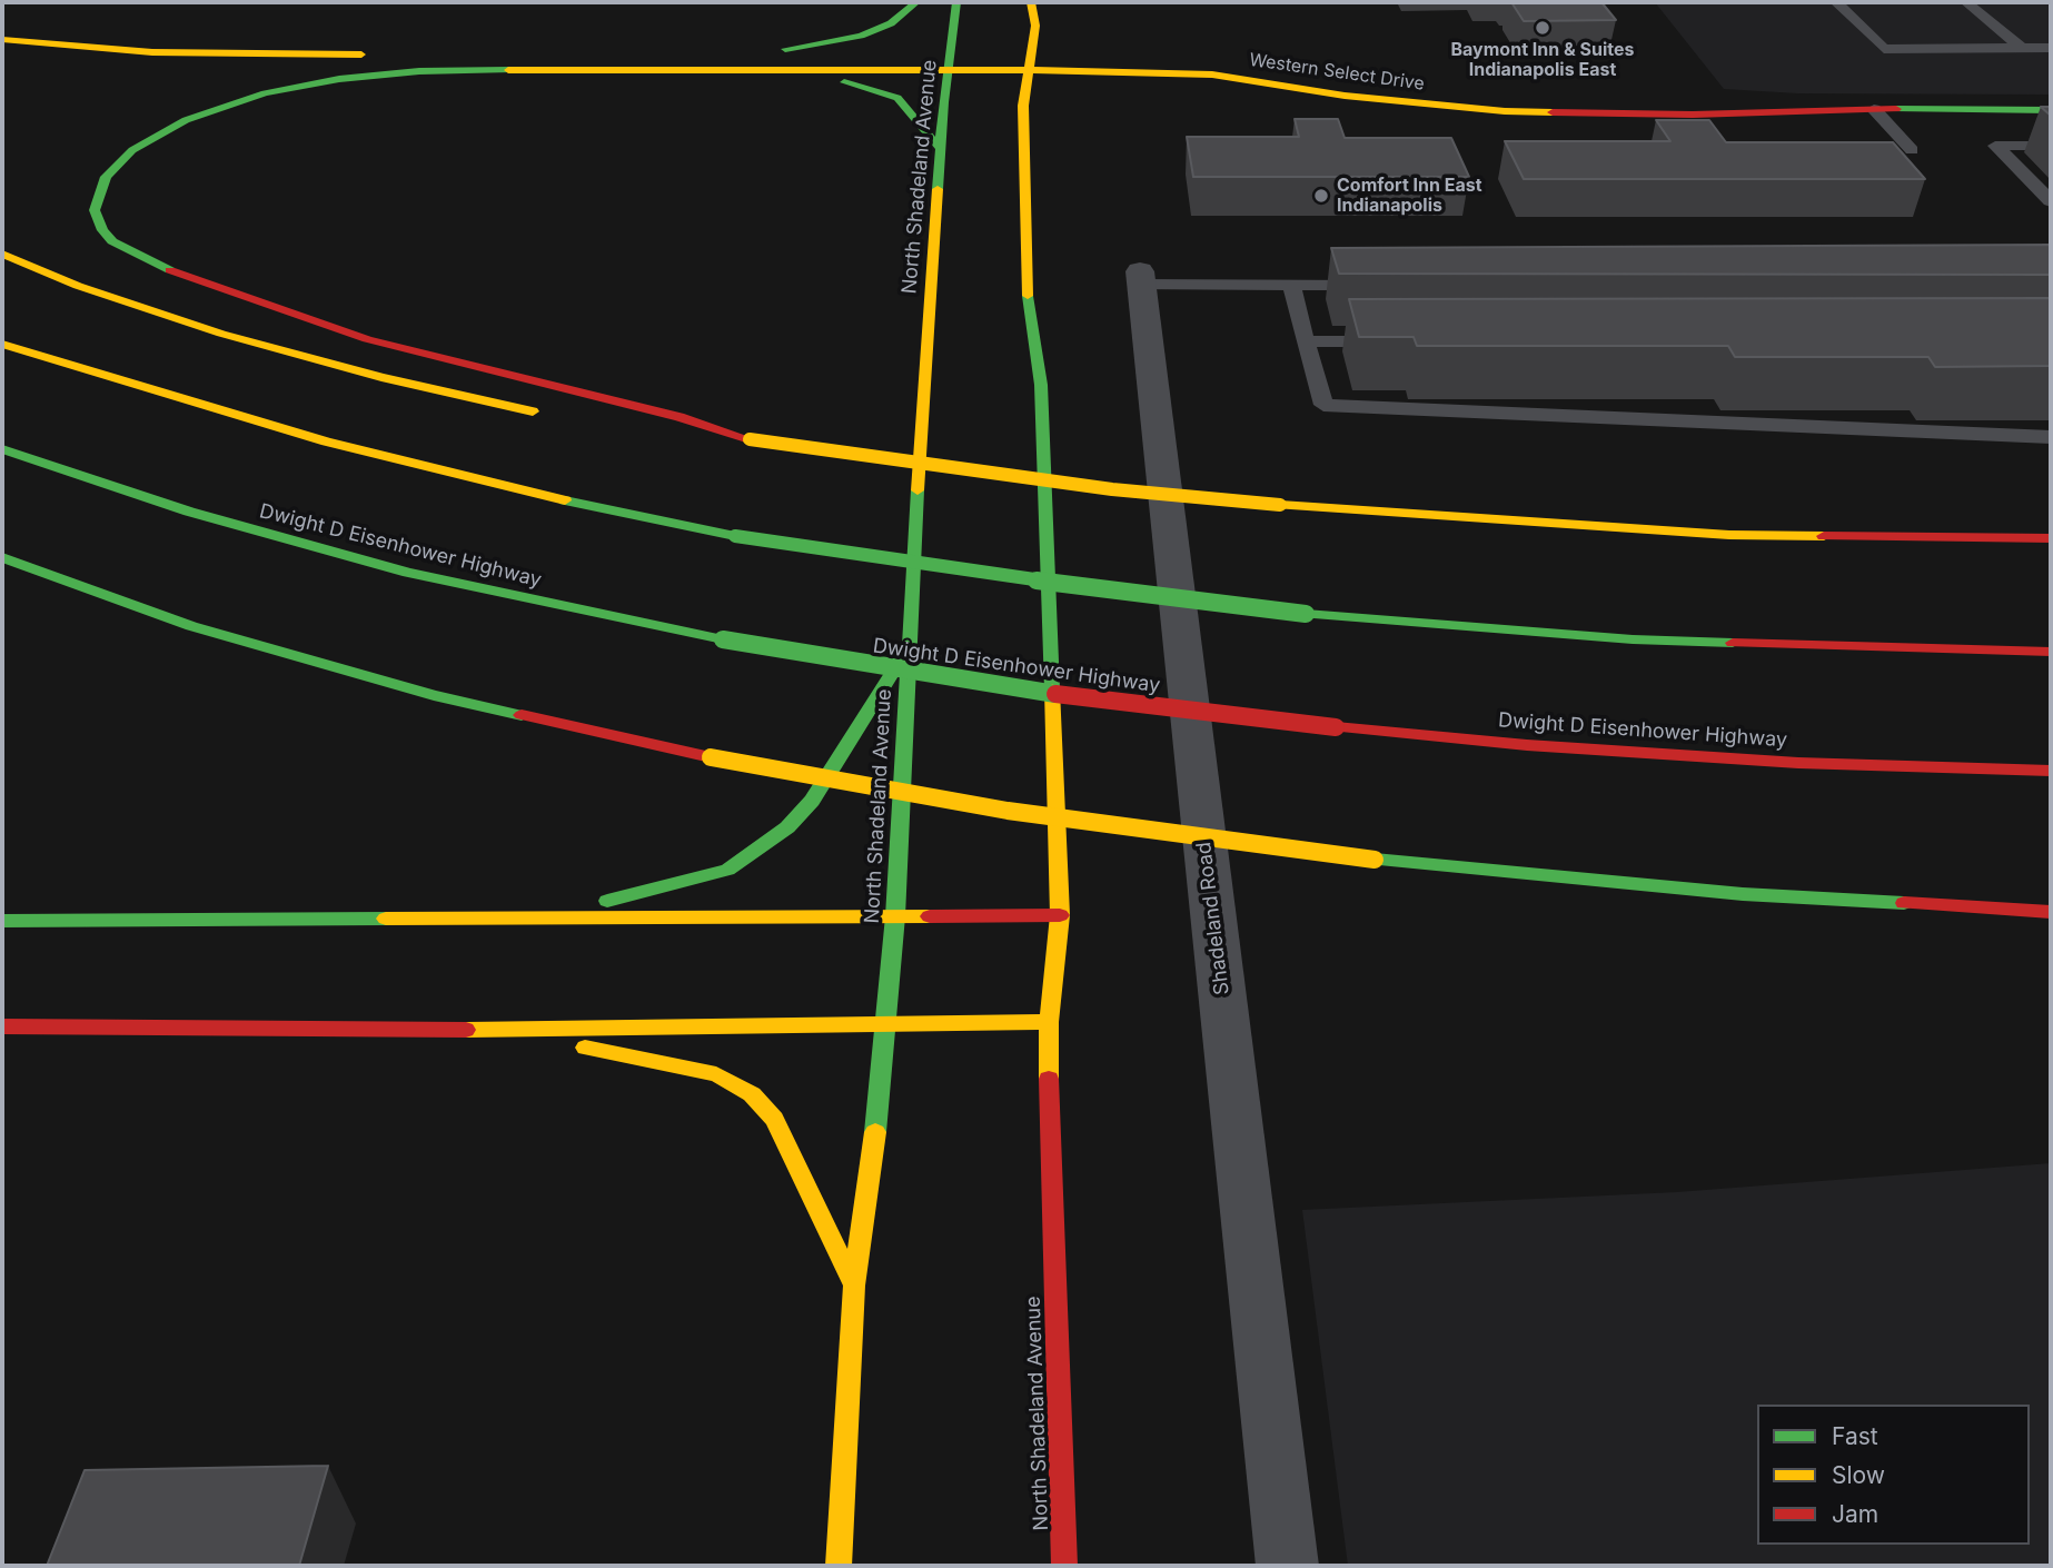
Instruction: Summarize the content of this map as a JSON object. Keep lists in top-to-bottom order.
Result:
{
  "streets": {
    "main road": ["Western Select Drive", "North Shadeland Avenue", "Dwight D Eisenhower Highway"],
    "street": ["Shadeland Road"]
  },
  "crossings": [
    ["Western Select Drive", "North Shadeland Avenue"]
  ],
  "places": ["Baymont Inn & Suites Indianapolis East", "Comfort Inn East Indianapolis"],
  "legend": ["Fast", "Slow", "Jam"]
}
